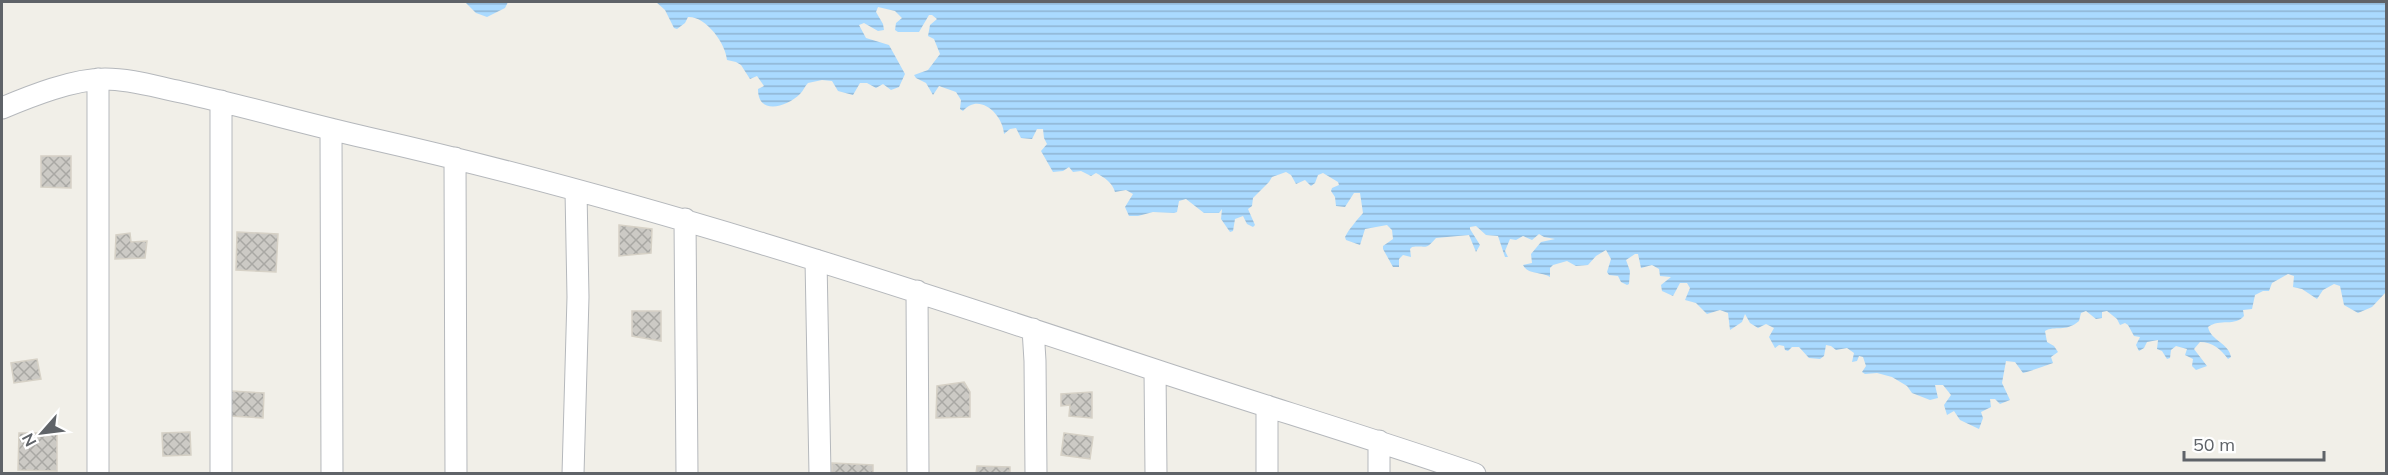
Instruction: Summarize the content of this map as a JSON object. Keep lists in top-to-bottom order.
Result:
{
  "scale_bar": "50 m",
  "north": "bottom left"
}
